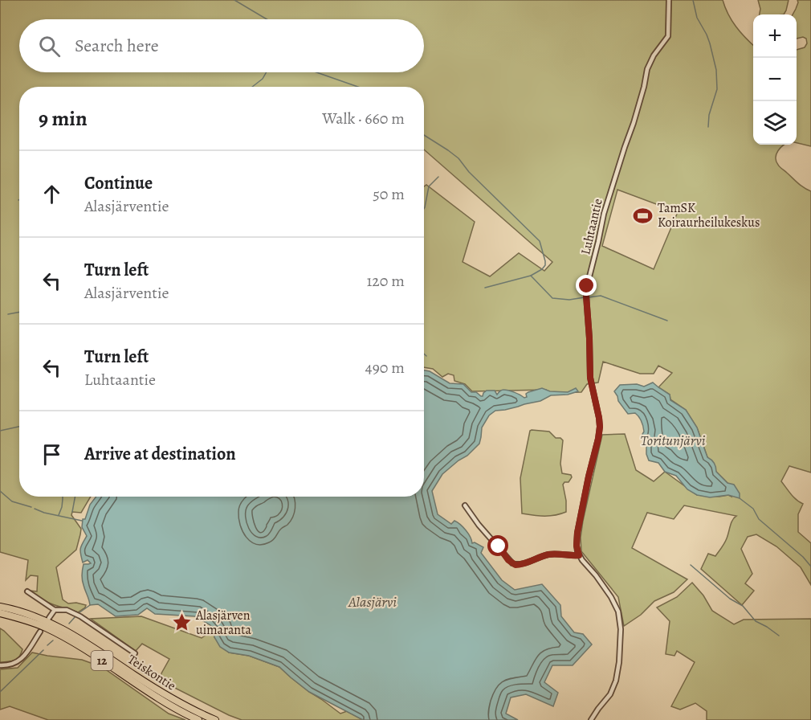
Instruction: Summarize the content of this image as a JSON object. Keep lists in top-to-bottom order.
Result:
{
  "streets": {
    "highway": ["12", "Teiskontie"],
    "street": ["Luhtaantie"]
  },
  "water": ["Toritunjärvi", "Alasjärvi"],
  "places": {
    "sports": ["TamSK Koiraurheilukeskus"],
    "place": ["Alasjärven uimaranta"]
  },
  "page": {
    "map_buttons": ["+", "−"],
    "search": "Search here",
    "heading": ["9 min", "Walk · 660 m"],
    "list": [
      ["Continue", "Alasjärventie", "50 m"],
      ["Turn left", "Alasjärventie", "120 m"],
      ["Turn left", "Luhtaantie", "490 m"],
      "Arrive at destination"
    ]
  }
}
